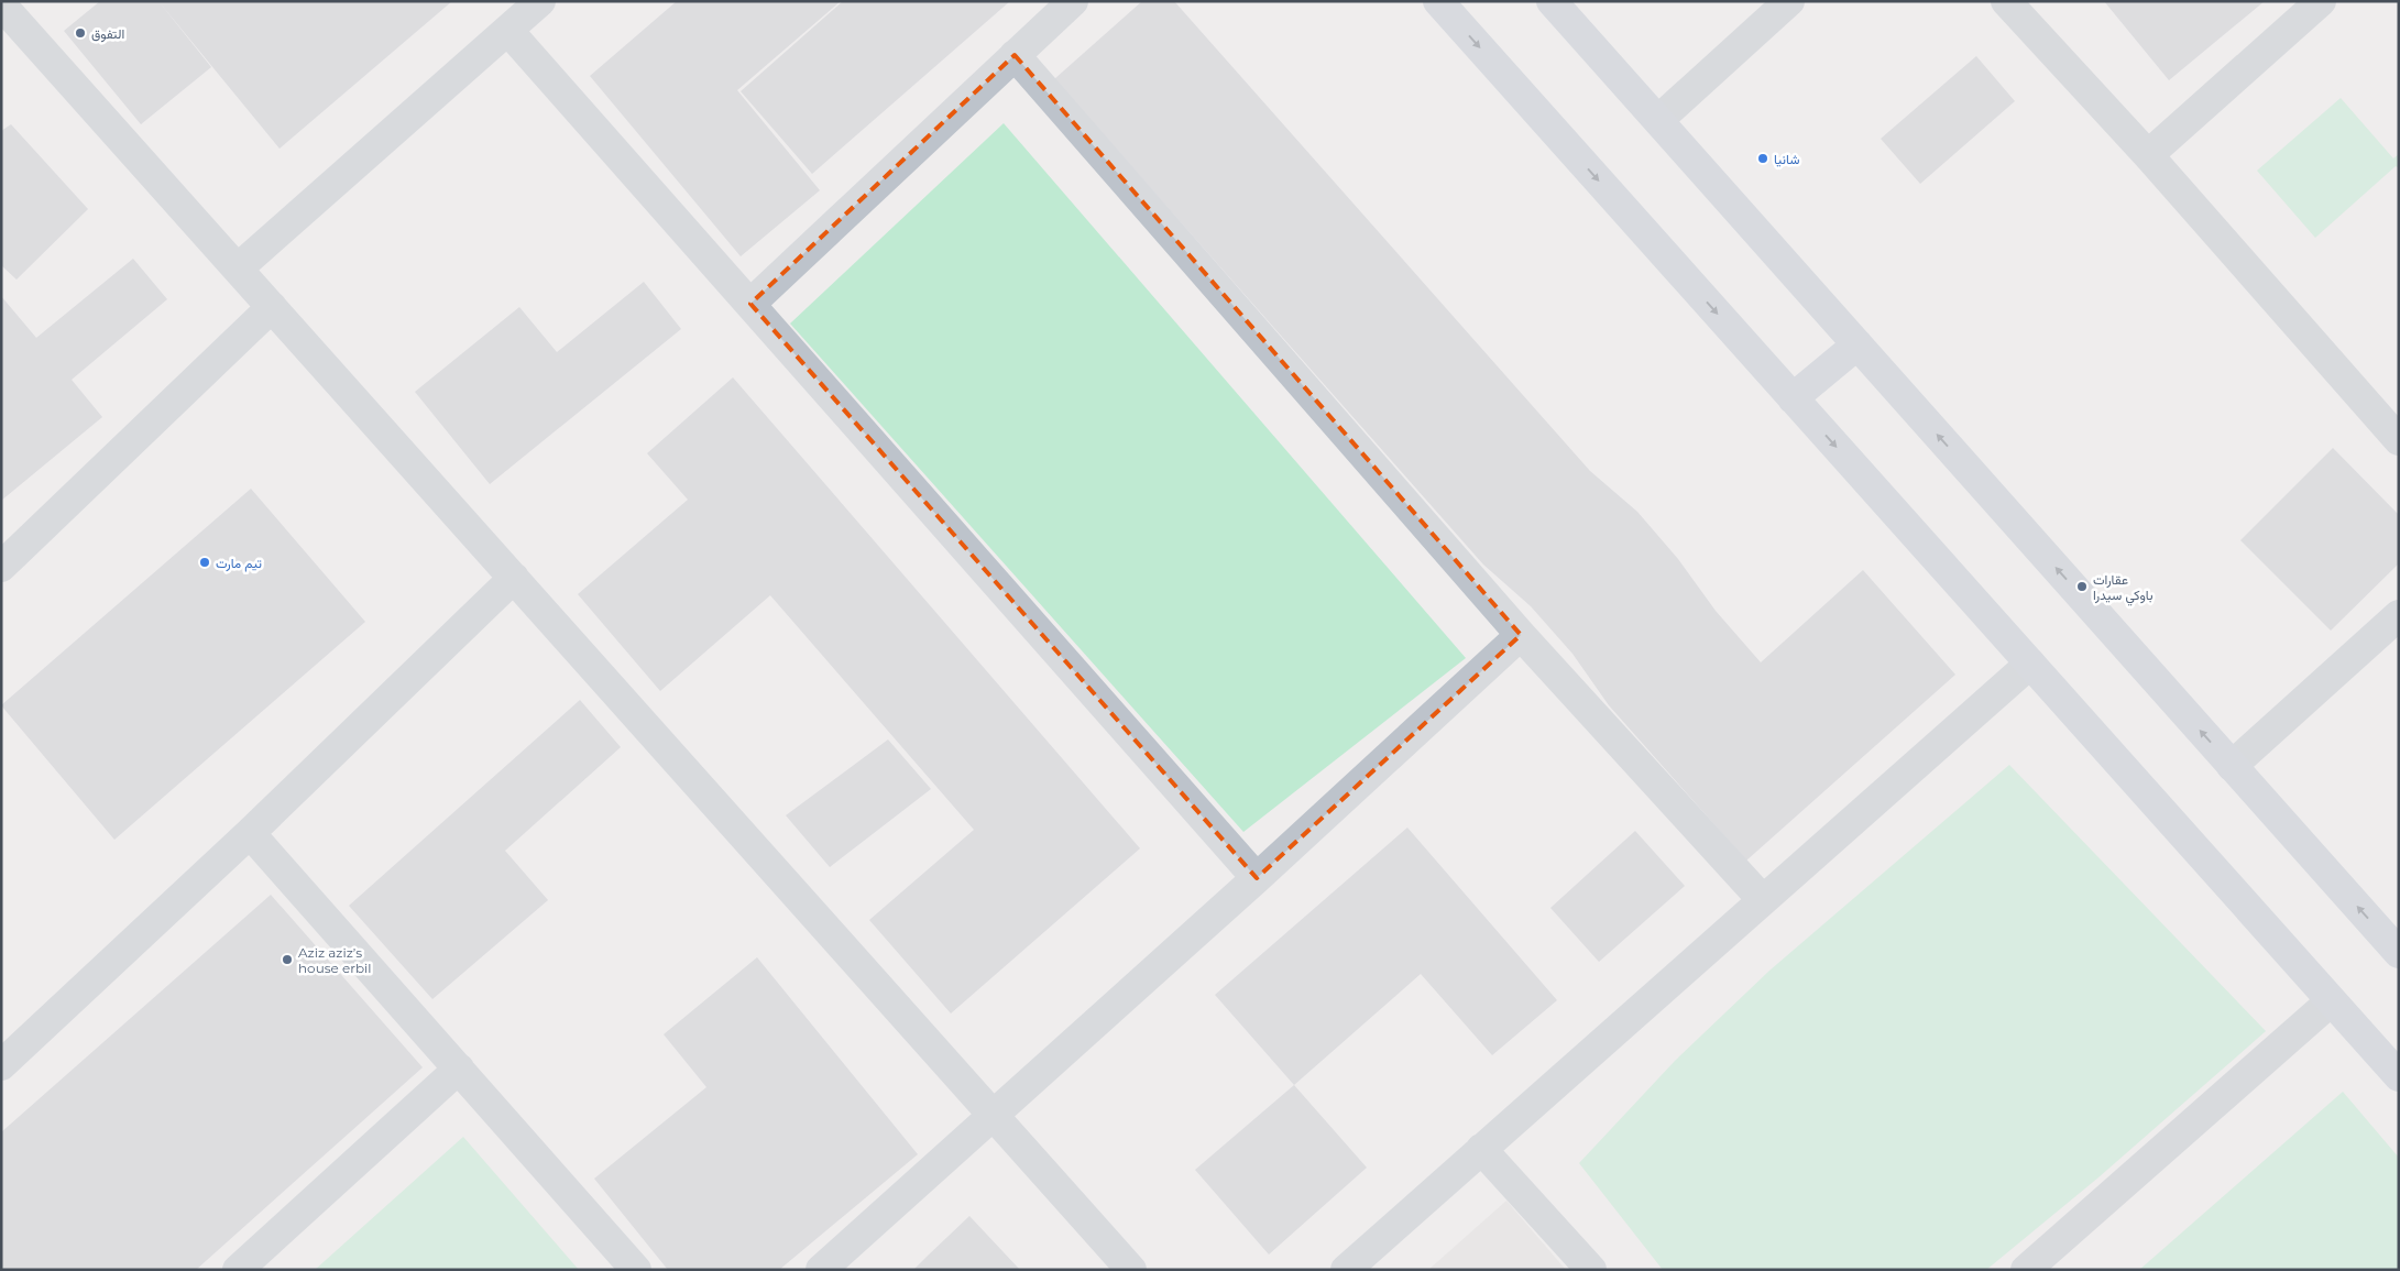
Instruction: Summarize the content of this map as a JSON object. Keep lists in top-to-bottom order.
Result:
{
  "places": [
    "التفوق",
    "شانيا",
    "تيم مارت",
    "عقارات باوكي سيدرا",
    "Aziz aziz’s house erbil"
  ]
}
